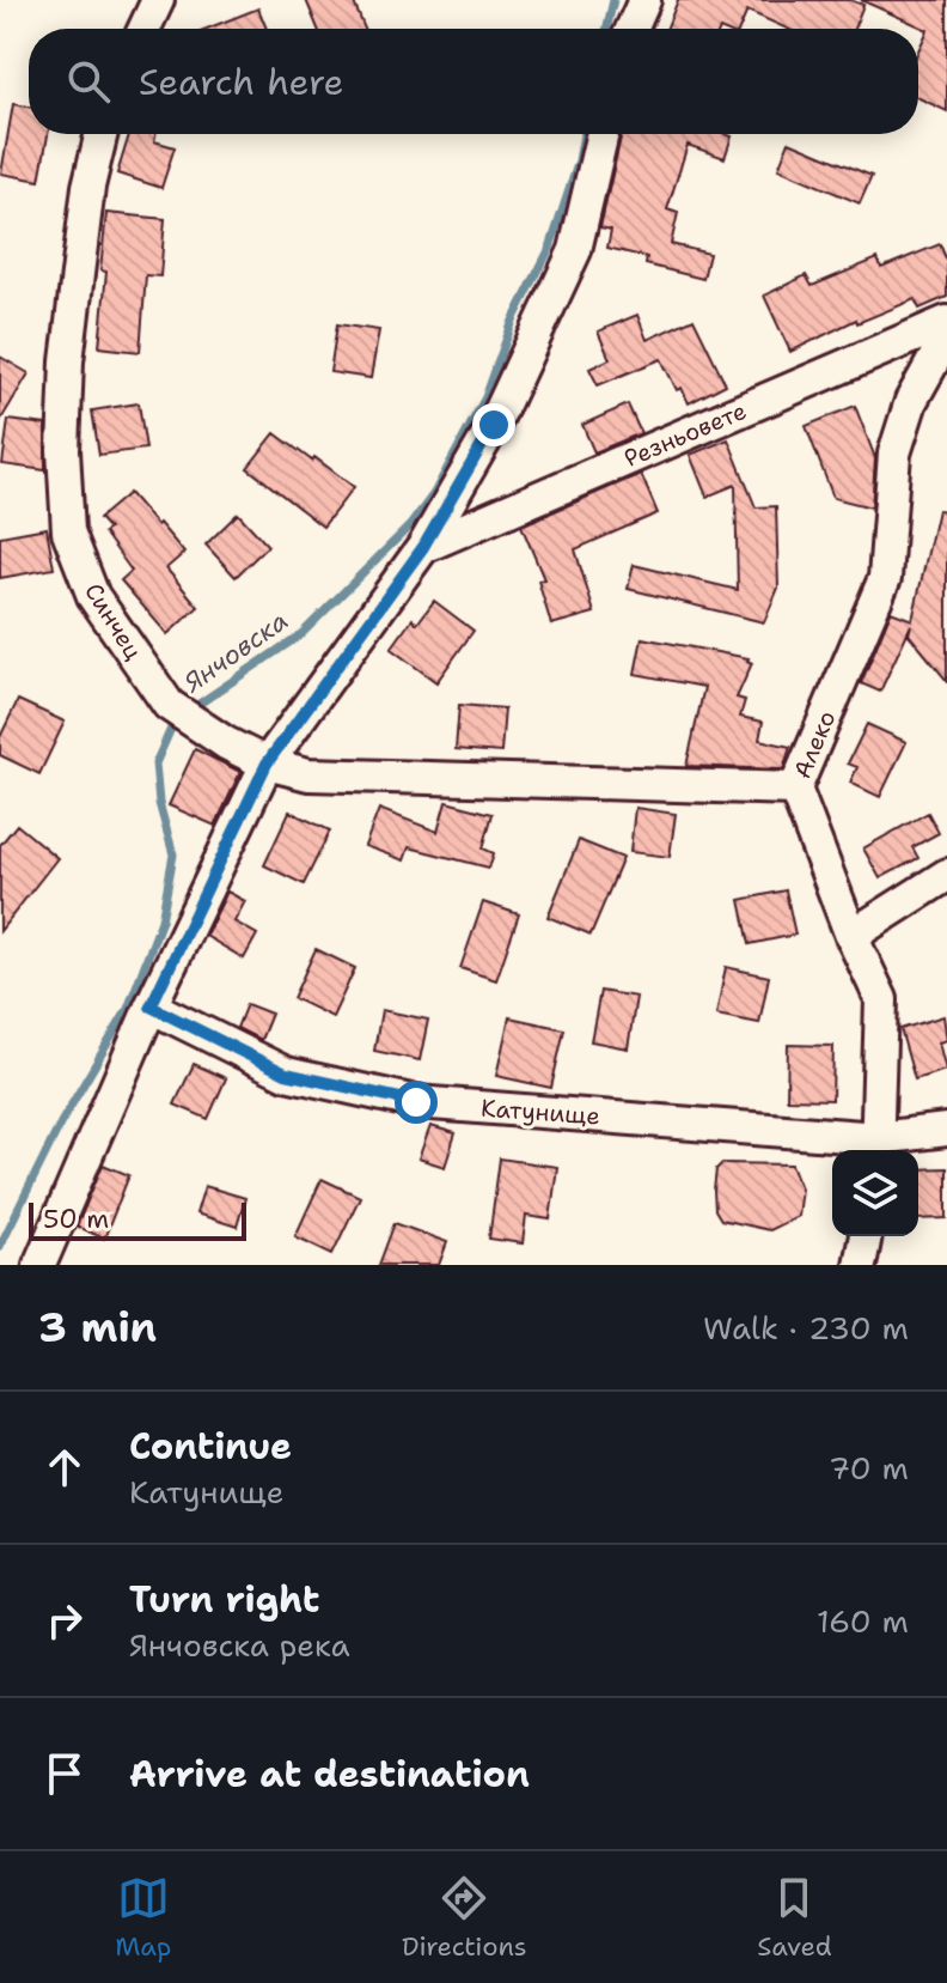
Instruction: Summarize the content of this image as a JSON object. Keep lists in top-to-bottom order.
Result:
{
  "streets": {
    "street": [
      "Резньовете",
      "Синчец",
      "Алеко",
      "Катунище"
    ]
  },
  "crossings": [
    ["Синчец", "Алеко"],
    ["Алеко", "Катунище"]
  ],
  "water": ["Янчовска"],
  "scale_bar": "50 m",
  "page": {
    "search": "Search here",
    "scale": "50 m",
    "heading": ["3 min", "Walk · 230 m"],
    "list": [
      ["Continue", "Катунище", "70 m"],
      ["Turn right", "Янчовска река", "160 m"],
      "Arrive at destination"
    ],
    "nav": ["Map", "Directions", "Saved"]
  }
}
